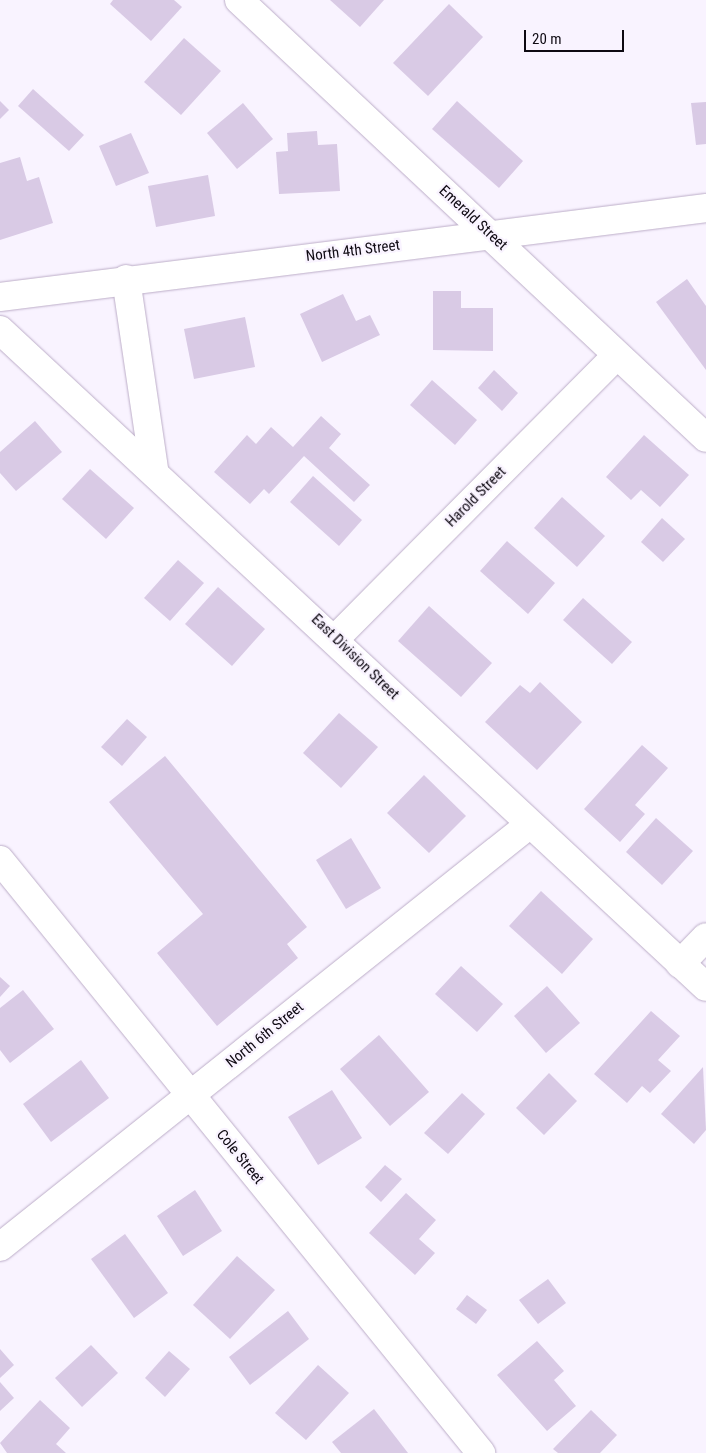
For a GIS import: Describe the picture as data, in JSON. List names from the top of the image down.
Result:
{
  "streets": {
    "street": [
      "Emerald Street",
      "North 4th Street",
      "Harold Street",
      "East Division Street",
      "North 6th Street",
      "Cole Street"
    ]
  },
  "crossings": [
    ["Emerald Street", "North 4th Street"],
    ["Emerald Street", "Harold Street"],
    ["Harold Street", "East Division Street"],
    ["East Division Street", "North 6th Street"],
    ["North 6th Street", "Cole Street"]
  ],
  "scale_bar": "20 m"
}
